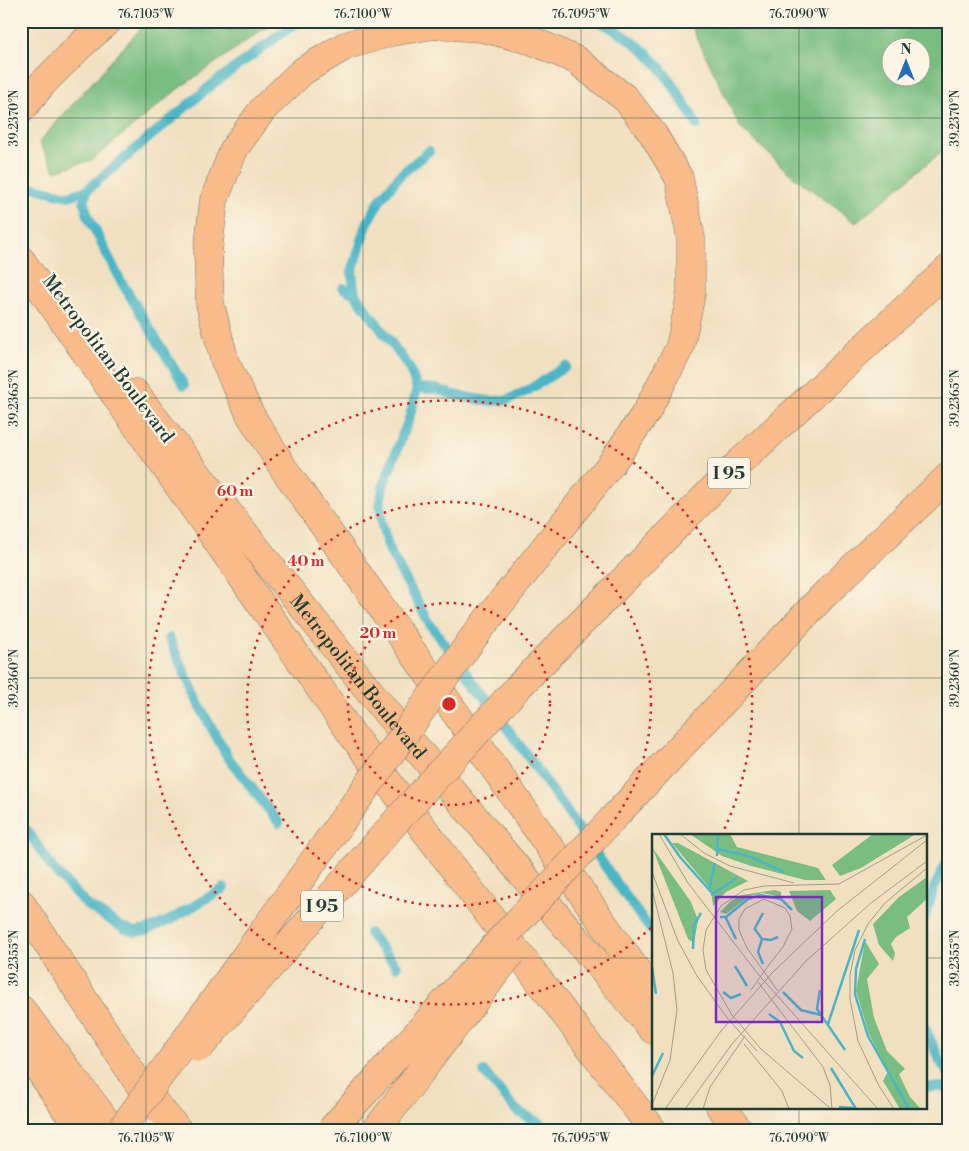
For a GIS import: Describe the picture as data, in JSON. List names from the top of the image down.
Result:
{
  "streets": {
    "highway": ["Metropolitan Boulevard", "I 95"]
  },
  "north": "top",
  "coordinates": [
    "76.7105°W",
    "76.7100°W",
    "76.7095°W",
    "76.7090°W",
    "39.2370°N",
    "39.2365°N",
    "39.2360°N",
    "39.2355°N"
  ],
  "rings": ["60 m", "40 m", "20 m"]
}
